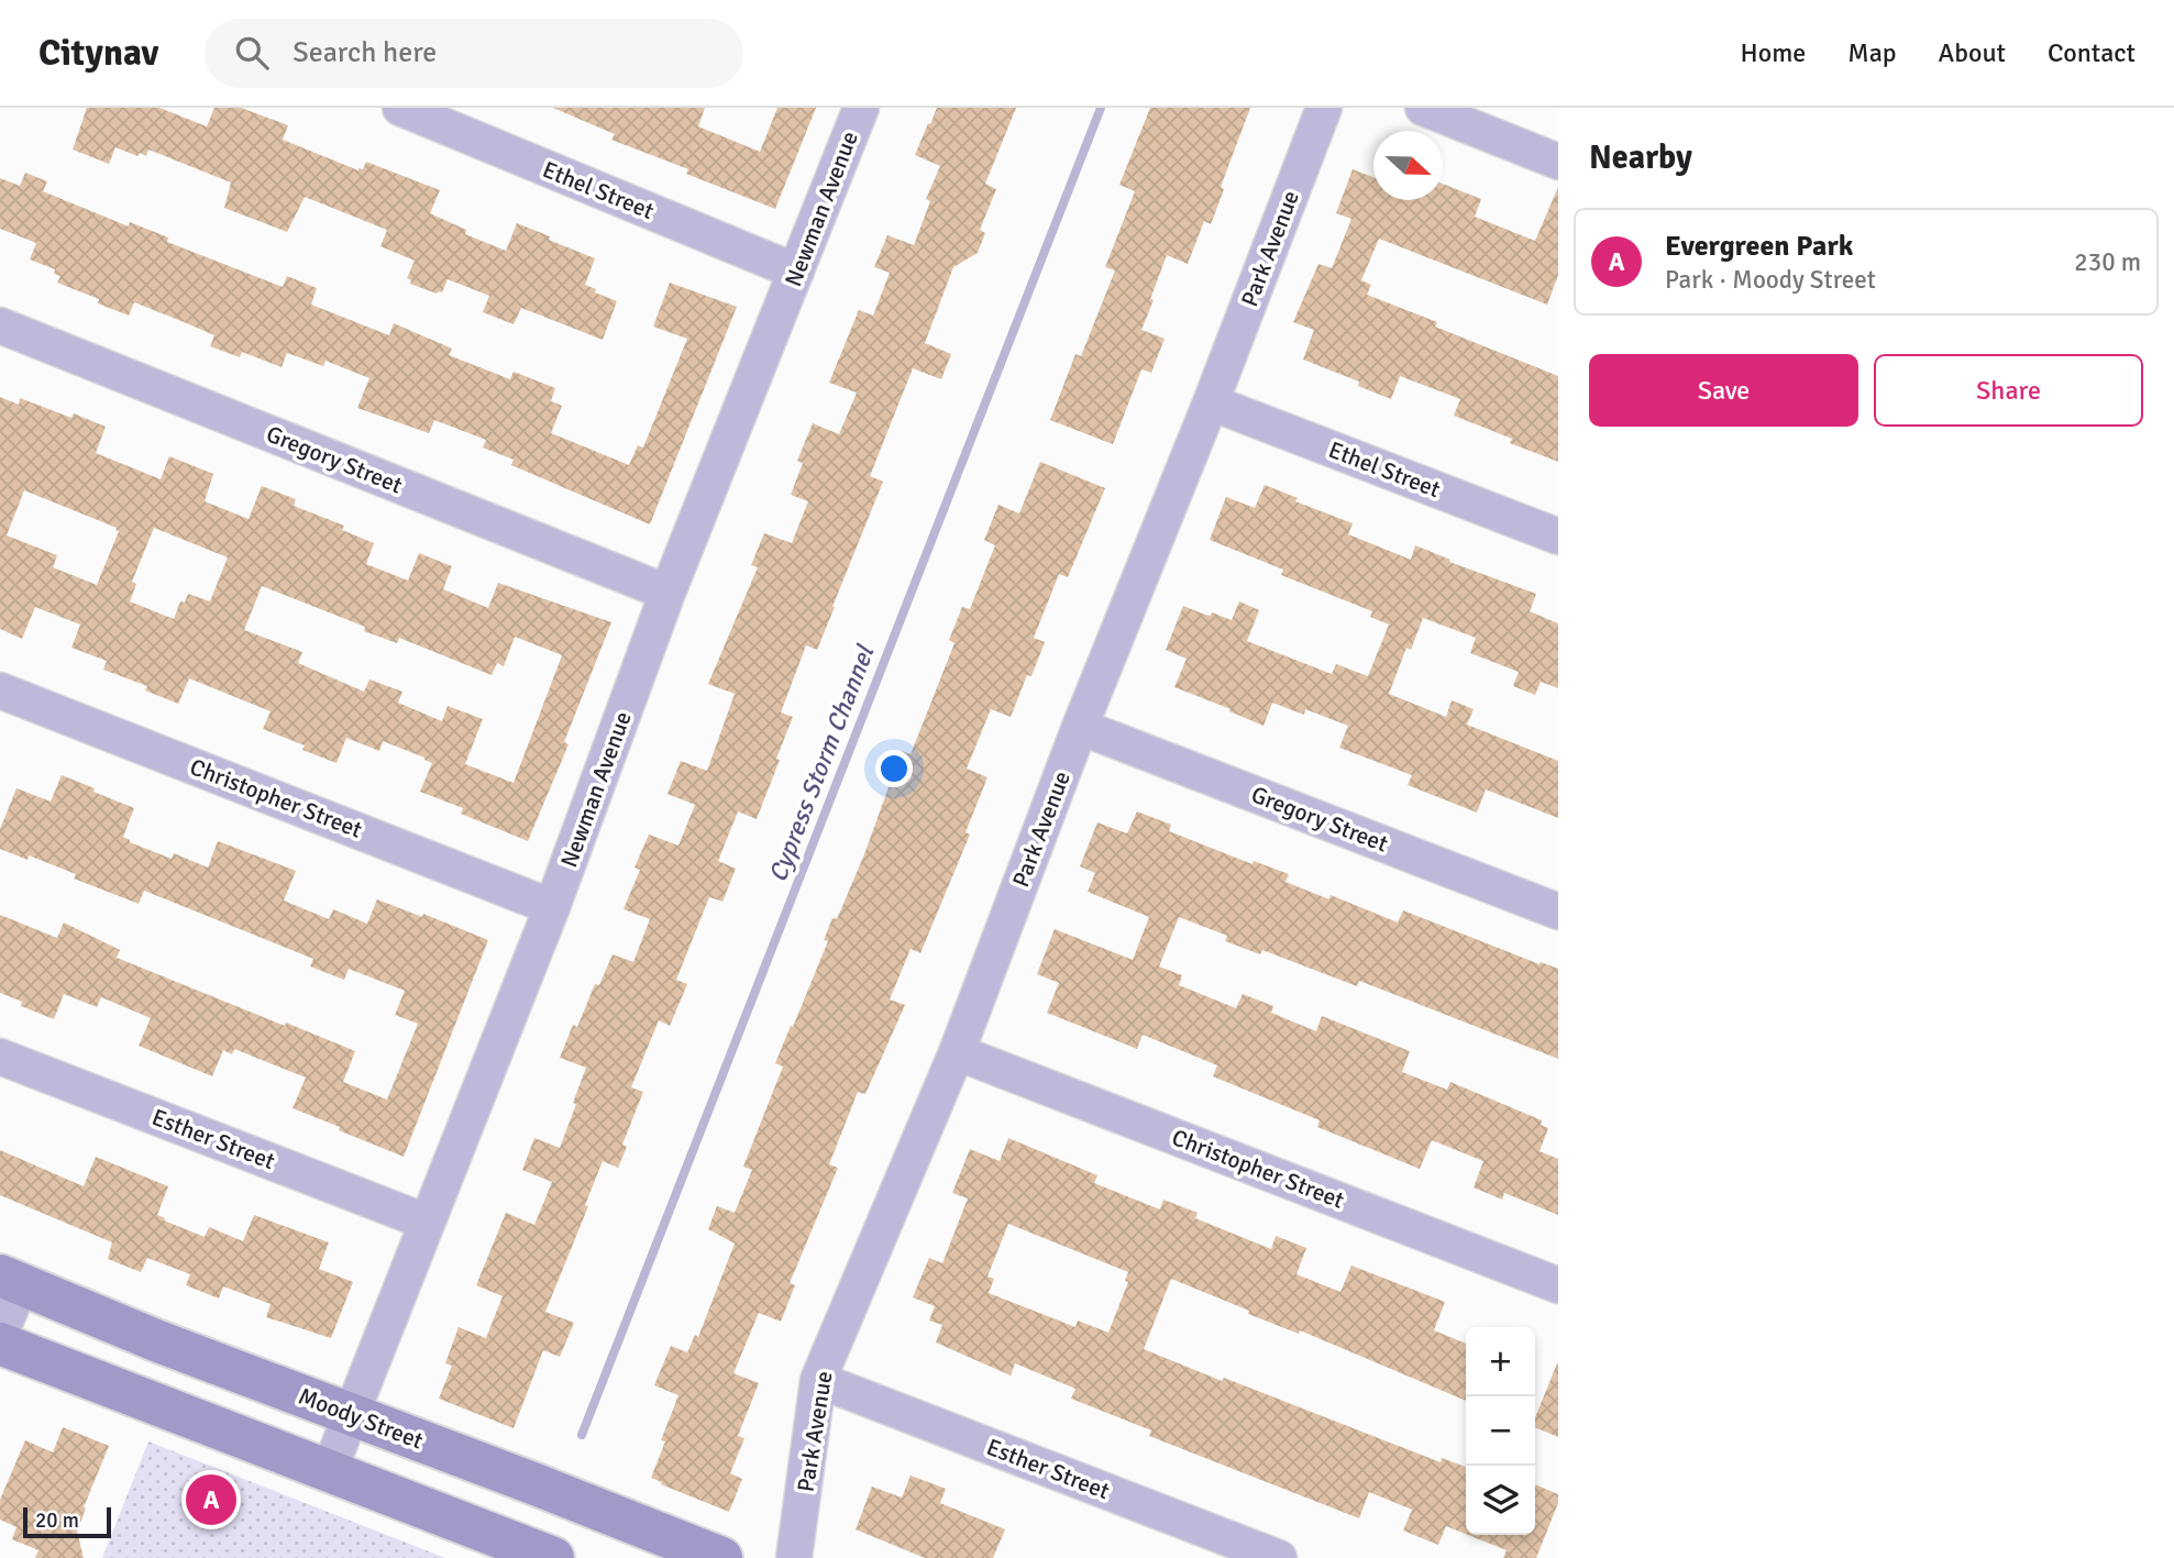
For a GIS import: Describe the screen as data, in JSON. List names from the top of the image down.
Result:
{
  "streets": {
    "main road": ["Moody Street"],
    "street": [
      "Ethel Street",
      "Newman Avenue",
      "Park Avenue",
      "Gregory Street",
      "Christopher Street",
      "Esther Street"
    ]
  },
  "crossings": [
    ["Ethel Street", "Newman Avenue"],
    ["Ethel Street", "Park Avenue"],
    ["Newman Avenue", "Gregory Street"],
    ["Newman Avenue", "Christopher Street"],
    ["Newman Avenue", "Esther Street"],
    ["Newman Avenue", "Moody Street"],
    ["Park Avenue", "Gregory Street"],
    ["Park Avenue", "Christopher Street"],
    ["Park Avenue", "Esther Street"]
  ],
  "water": ["Cypress Storm Channel"],
  "scale_bar": "20 m",
  "north": "right",
  "page": {
    "header": "Citynav",
    "search": "Search here",
    "nav": [
      "Home",
      "Map",
      "About",
      "Contact"
    ],
    "heading": "Nearby",
    "list": [
      {
        "mark": "A",
        "name": "Evergreen Park",
        "note": "Park · Moody Street",
        "value": "230 m"
      }
    ],
    "buttons": ["Save", "Share"],
    "map_buttons": ["+", "−"],
    "pins": "A",
    "scale": "20 m"
  }
}
